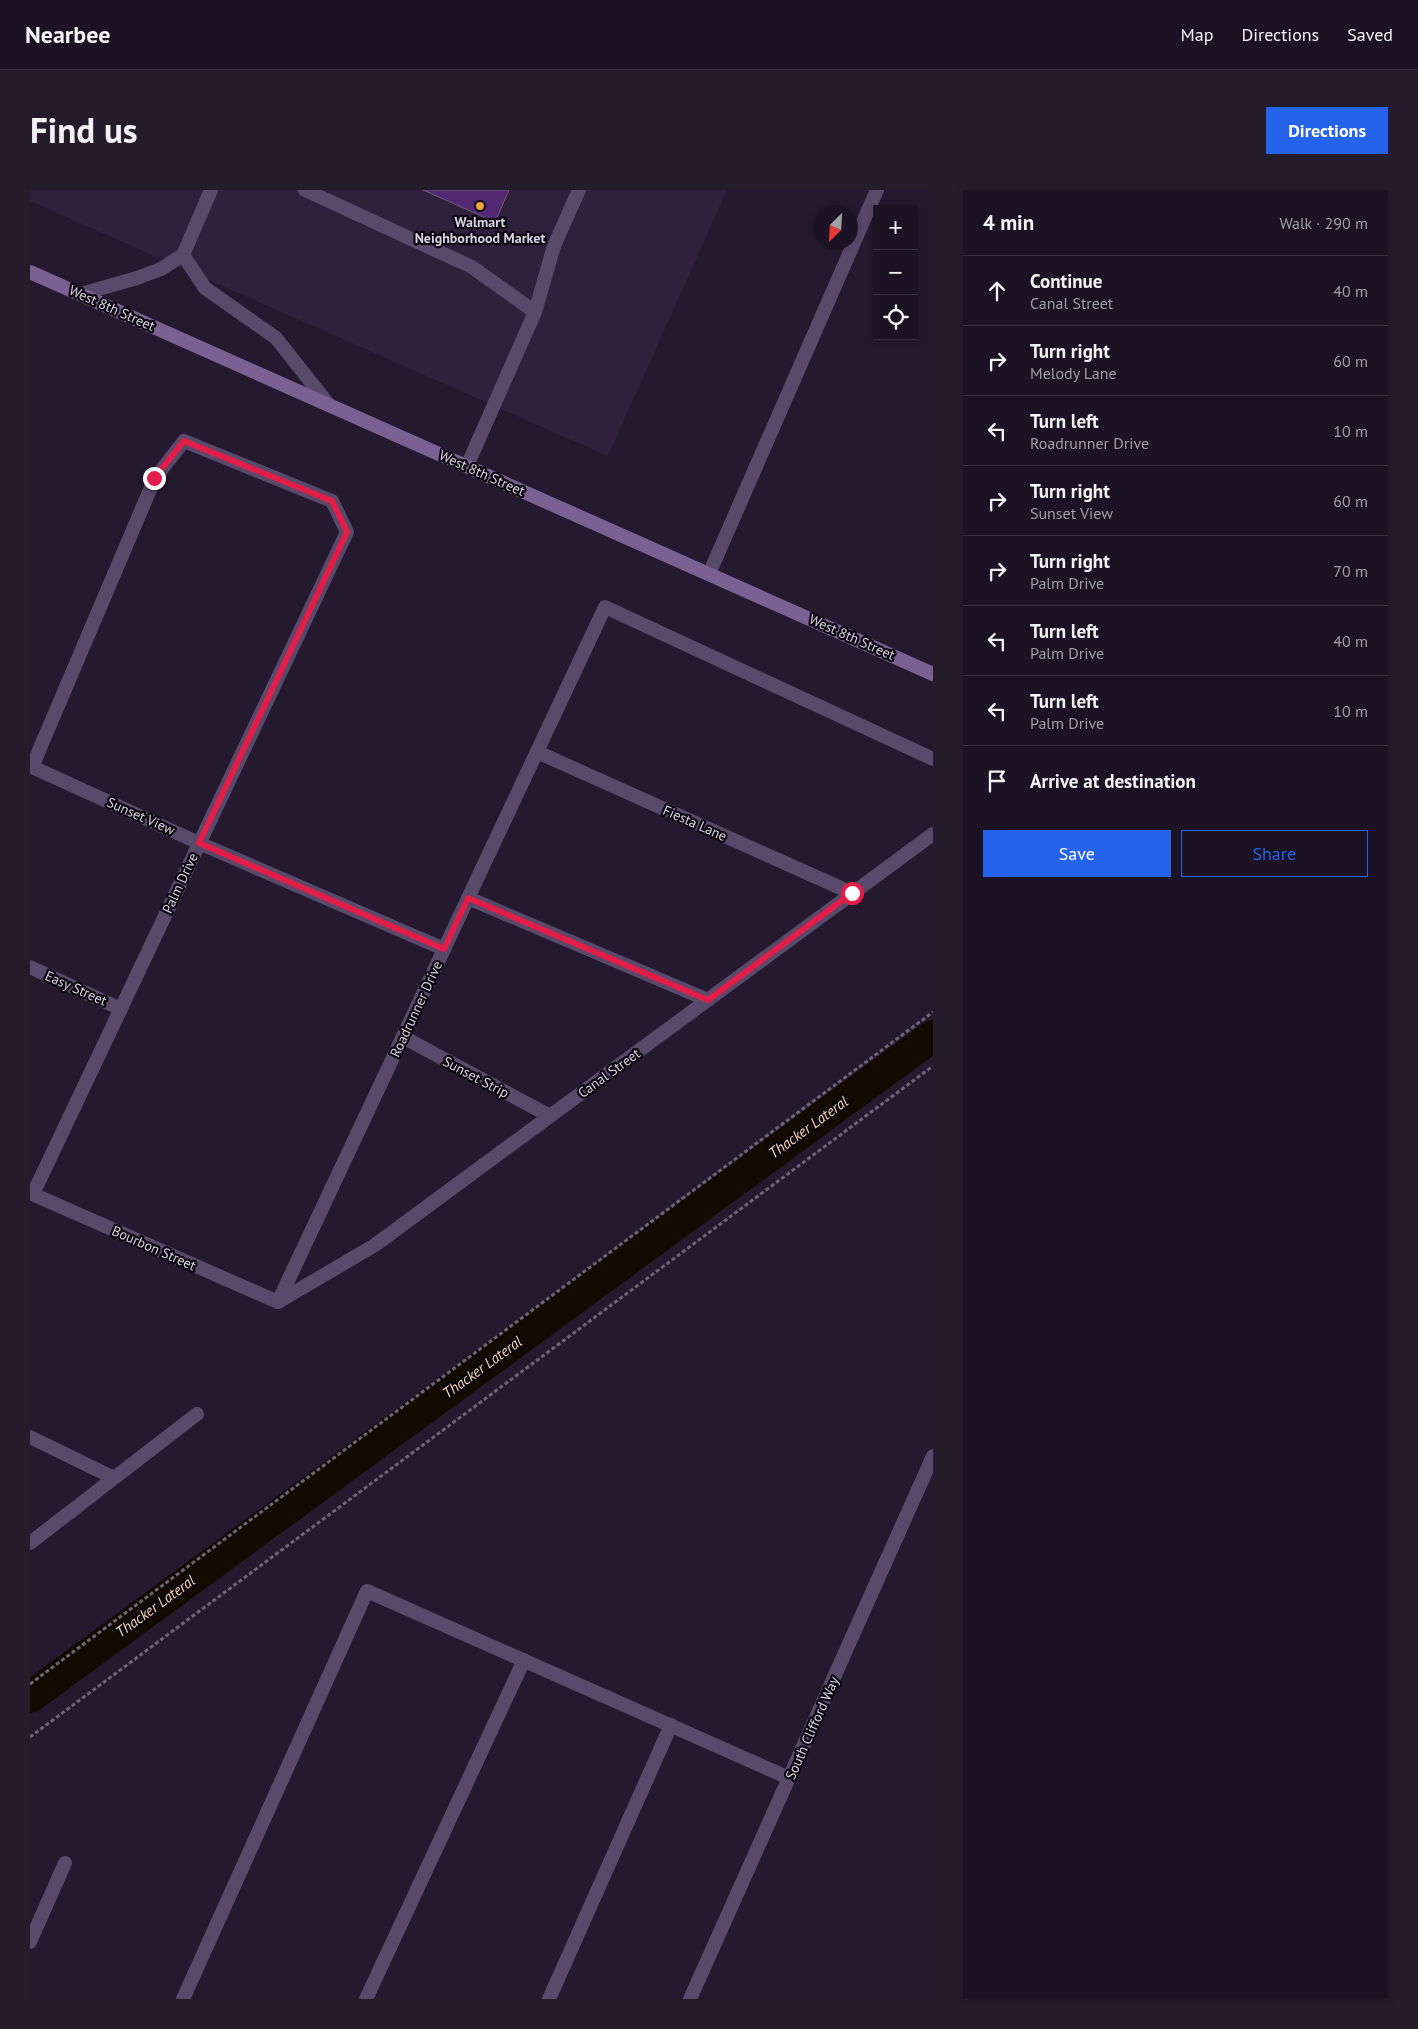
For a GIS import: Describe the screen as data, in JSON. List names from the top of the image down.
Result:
{
  "streets": {
    "main road": ["West 8th Street"],
    "street": [
      "Sunset View",
      "Fiesta Lane",
      "Palm Drive",
      "Easy Street",
      "Roadrunner Drive",
      "Canal Street",
      "Sunset Strip",
      "Bourbon Street",
      "South Clifford Way"
    ]
  },
  "crossings": [
    ["Sunset View", "Palm Drive"],
    ["Sunset View", "Roadrunner Drive"],
    ["Fiesta Lane", "Roadrunner Drive"],
    ["Fiesta Lane", "Canal Street"],
    ["Palm Drive", "Easy Street"],
    ["Palm Drive", "Bourbon Street"],
    ["Roadrunner Drive", "Canal Street"],
    ["Roadrunner Drive", "Sunset Strip"],
    ["Roadrunner Drive", "Bourbon Street"],
    ["Canal Street", "Sunset Strip"],
    ["Canal Street", "Bourbon Street"]
  ],
  "water": ["Thacker Lateral"],
  "places": ["Walmart Neighborhood Market"],
  "north": "bottom left",
  "page": {
    "header": "Nearbee",
    "nav": ["Map", "Directions", "Saved"],
    "title": "Find us",
    "buttons": [
      "Directions",
      ["Save", "Share"]
    ],
    "heading": ["4 min", "Walk · 290 m"],
    "map_buttons": ["+", "−"],
    "list": [
      ["Continue", "Canal Street", "40 m"],
      ["Turn right", "Melody Lane", "60 m"],
      ["Turn left", "Roadrunner Drive", "10 m"],
      ["Turn right", "Sunset View", "60 m"],
      ["Turn right", "Palm Drive", "70 m"],
      ["Turn left", "Palm Drive", "40 m"],
      ["Turn left", "Palm Drive", "10 m"],
      "Arrive at destination"
    ]
  }
}
